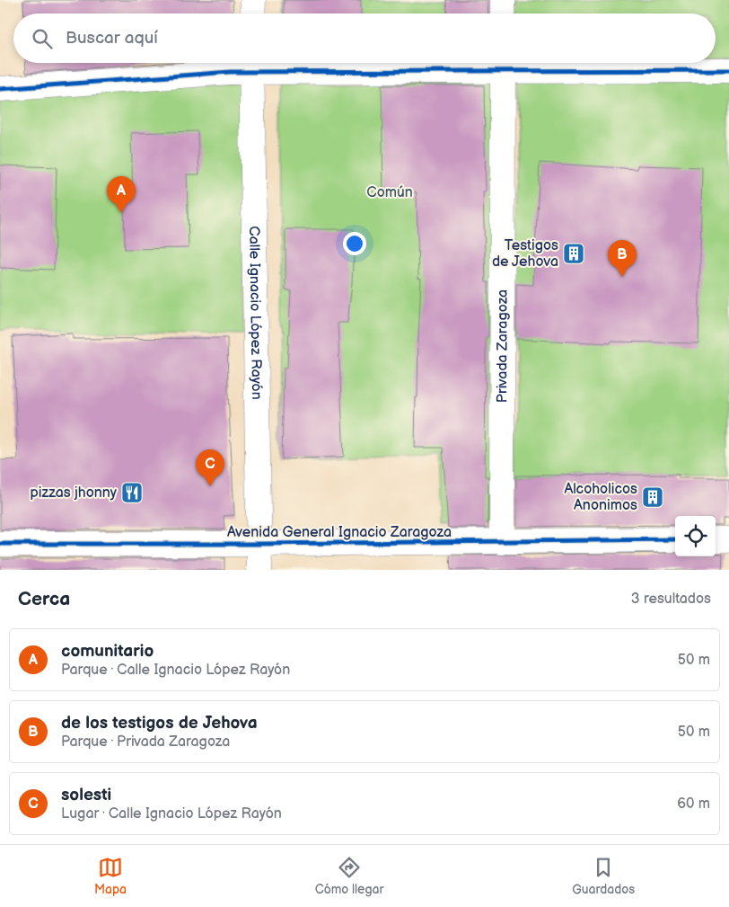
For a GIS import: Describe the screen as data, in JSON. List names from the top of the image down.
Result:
{
  "streets": {
    "street": ["Calle Ignacio López Rayón", "Privada Zaragoza", "Avenida General Ignacio Zaragoza"]
  },
  "crossings": [
    ["Calle Ignacio López Rayón", "Avenida General Ignacio Zaragoza"],
    ["Privada Zaragoza", "Avenida General Ignacio Zaragoza"]
  ],
  "parks": ["Común"],
  "places": {
    "building": ["Testigos de Jehova", "Alcoholicos Anonimos"],
    "restaurant": ["pizzas jhonny"]
  },
  "page": {
    "search": "Buscar aquí",
    "pins": ["A", "B", "C"],
    "heading": ["Cerca", "3 resultados"],
    "list": [
      {
        "mark": "A",
        "name": "comunitario",
        "note": "Parque · Calle Ignacio López Rayón",
        "value": "50 m"
      },
      {
        "mark": "B",
        "name": "de los testigos de Jehova",
        "note": "Parque · Privada Zaragoza",
        "value": "50 m"
      },
      {
        "mark": "C",
        "name": "solesti",
        "note": "Lugar · Calle Ignacio López Rayón",
        "value": "60 m"
      }
    ],
    "nav": ["Mapa", "Cómo llegar", "Guardados"]
  }
}
